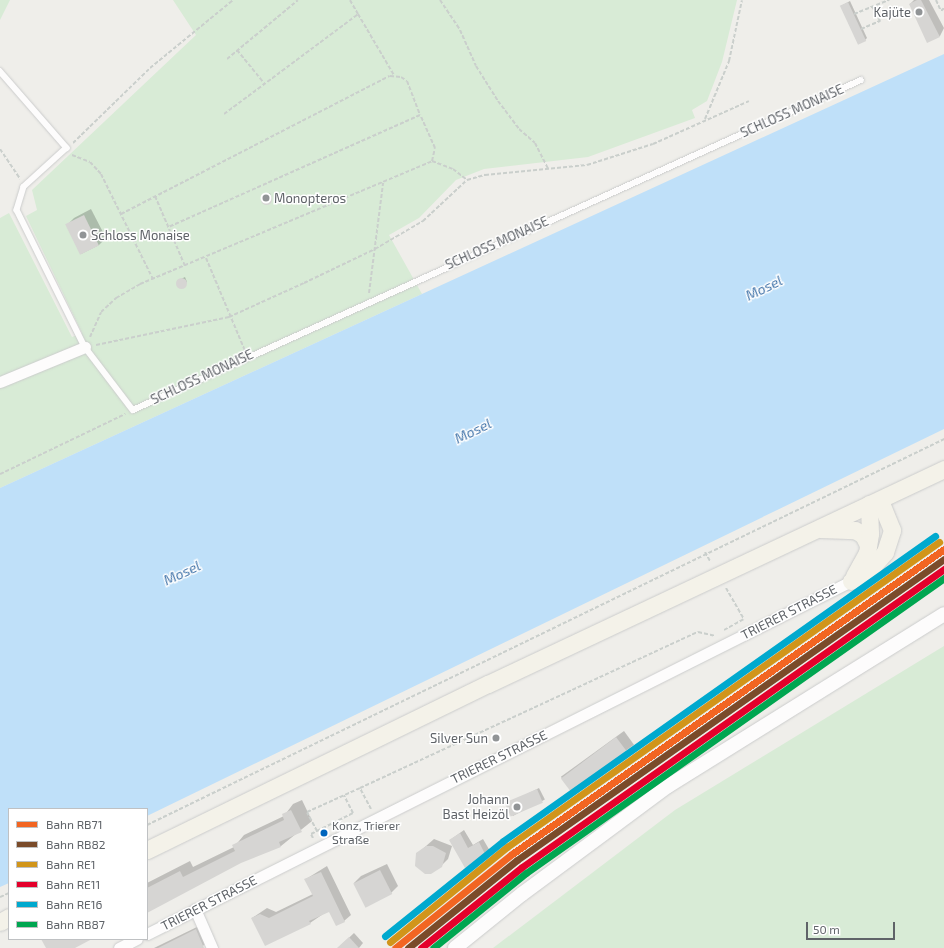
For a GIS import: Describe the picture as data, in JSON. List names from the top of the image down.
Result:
{
  "streets": {
    "street": ["TRIERER STRASSE"],
    "lane": ["SCHLOSS MONAISE"]
  },
  "water": ["Mosel"],
  "places": [
    "Kajüte",
    "Monopteros",
    "Schloss Monaise",
    "Silver Sun",
    "Johann Bast Heizöl",
    "Konz, Trierer Straße"
  ],
  "lines": [
    "rail line RE16",
    "rail line RE1",
    "rail line RB71",
    "rail line RB82",
    "rail line RE11",
    "rail line RB87"
  ],
  "legend": [
    "Bahn RB71",
    "Bahn RB82",
    "Bahn RE1",
    "Bahn RE11",
    "Bahn RE16",
    "Bahn RB87"
  ],
  "scale_bar": "50 m"
}
